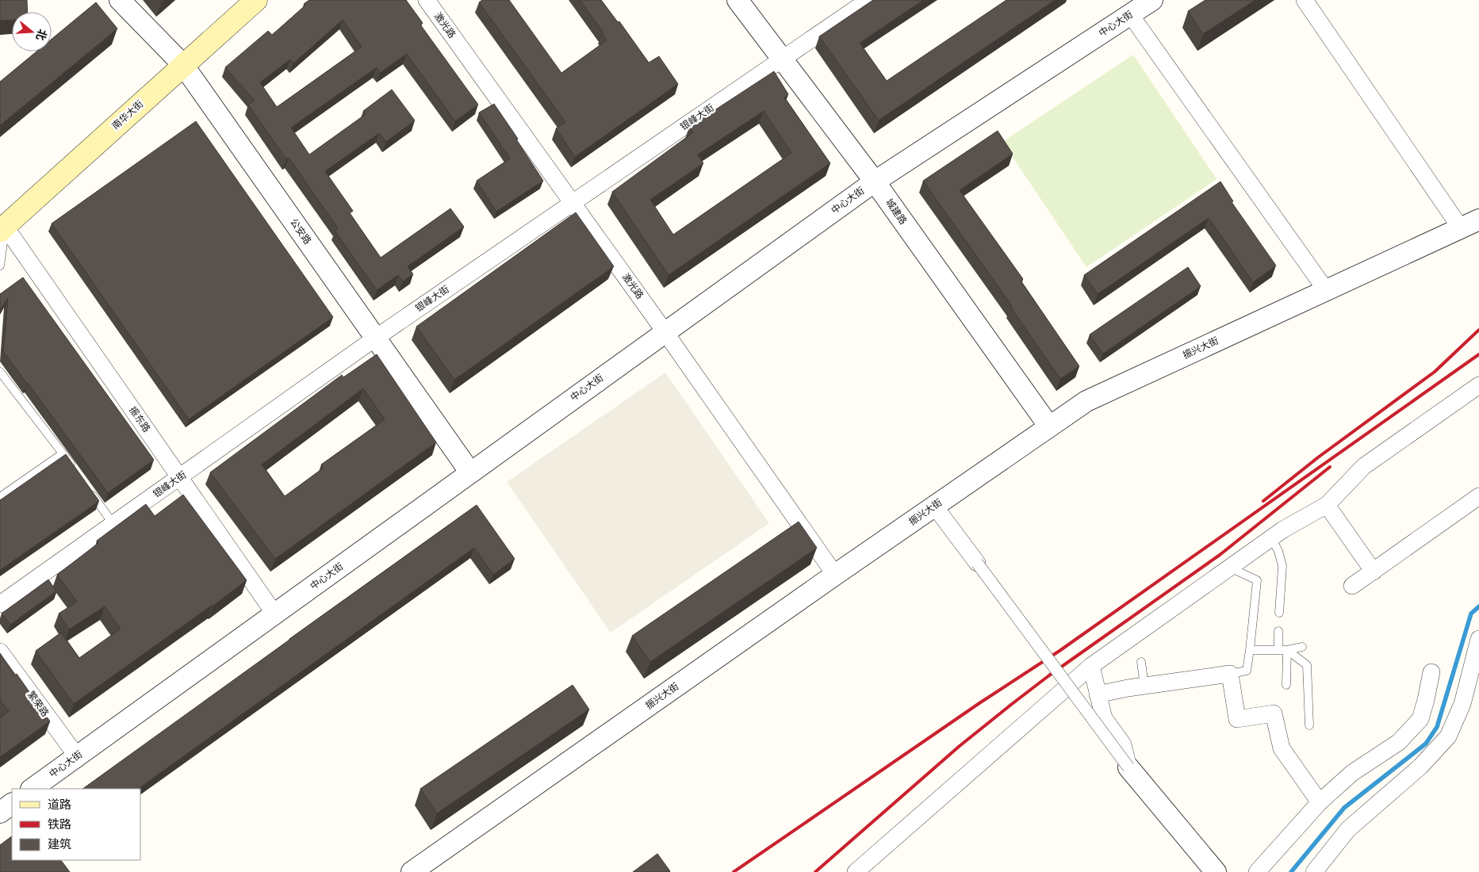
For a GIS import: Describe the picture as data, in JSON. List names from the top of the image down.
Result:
{
  "streets": {
    "main road": ["南华大街"],
    "street": [
      "中心大街",
      "激光路",
      "银峰大街",
      "城建路",
      "公安路",
      "振兴大街",
      "振东路",
      "繁荣路"
    ]
  },
  "crossings": [
    ["中心大街", "激光路"],
    ["中心大街", "城建路"],
    ["中心大街", "公安路"],
    ["中心大街", "振东路"],
    ["中心大街", "繁荣路"],
    ["激光路", "银峰大街"],
    ["激光路", "振兴大街"],
    ["南华大街", "公安路"],
    ["南华大街", "振东路"],
    ["银峰大街", "城建路"],
    ["银峰大街", "公安路"],
    ["银峰大街", "振东路"],
    ["城建路", "振兴大街"]
  ],
  "legend": ["道路", "铁路", "建筑"],
  "north": "right"
}
